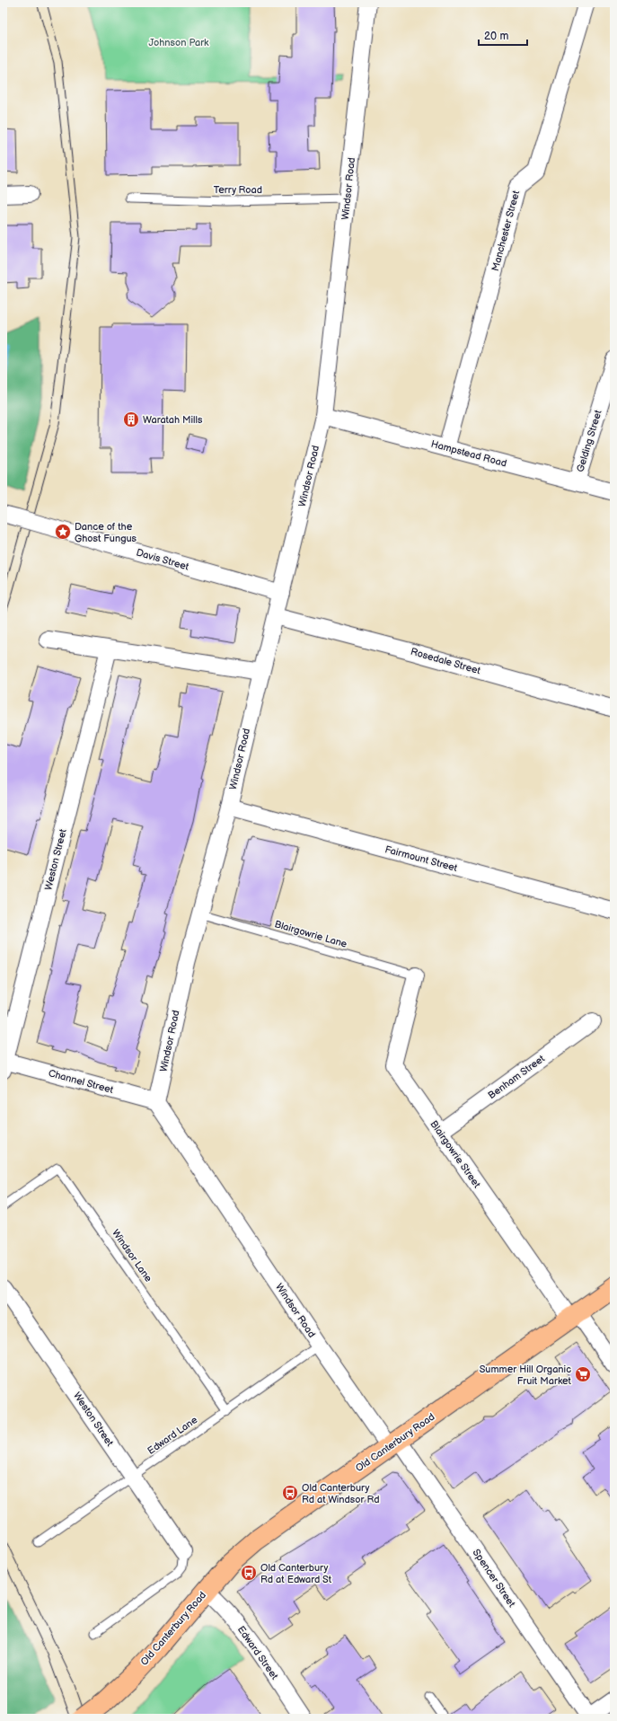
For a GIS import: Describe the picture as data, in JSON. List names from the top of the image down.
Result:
{
  "streets": {
    "main road": ["Old Canterbury Road"],
    "street": [
      "Windsor Road",
      "Manchester Street",
      "Gelding Street",
      "Hampstead Road",
      "Davis Street",
      "Rosedale Street",
      "Fairmount Street",
      "Weston Street",
      "Benham Street",
      "Channel Street",
      "Blairgowrie Street",
      "Spencer Street",
      "Edward Street"
    ],
    "lane": [
      "Terry Road",
      "Blairgowrie Lane",
      "Windsor Lane",
      "Edward Lane"
    ]
  },
  "crossings": [
    ["Windsor Road", "Terry Road"],
    ["Windsor Road", "Hampstead Road"],
    ["Windsor Road", "Davis Street"],
    ["Windsor Road", "Rosedale Street"],
    ["Windsor Road", "Fairmount Street"],
    ["Windsor Road", "Blairgowrie Lane"],
    ["Windsor Road", "Channel Street"],
    ["Windsor Road", "Edward Lane"],
    ["Windsor Road", "Old Canterbury Road"],
    ["Windsor Road", "Spencer Street"],
    ["Manchester Street", "Hampstead Road"],
    ["Gelding Street", "Hampstead Road"],
    ["Weston Street", "Channel Street"],
    ["Weston Street", "Edward Lane"],
    ["Blairgowrie Lane", "Blairgowrie Street"],
    ["Benham Street", "Blairgowrie Street"],
    ["Blairgowrie Street", "Old Canterbury Road"],
    ["Windsor Lane", "Edward Lane"],
    ["Old Canterbury Road", "Spencer Street"],
    ["Old Canterbury Road", "Edward Street"]
  ],
  "parks": ["Johnson Park"],
  "places": {
    "building": ["Waratah Mills"],
    "place": ["Dance of the Ghost Fungus"],
    "supermarket": ["Summer Hill Organic Fruit Market"],
    "bus stop": ["Old Canterbury Rd at Windsor Rd", "Old Canterbury Rd at Edward St"]
  },
  "scale_bar": "20 m"
}
